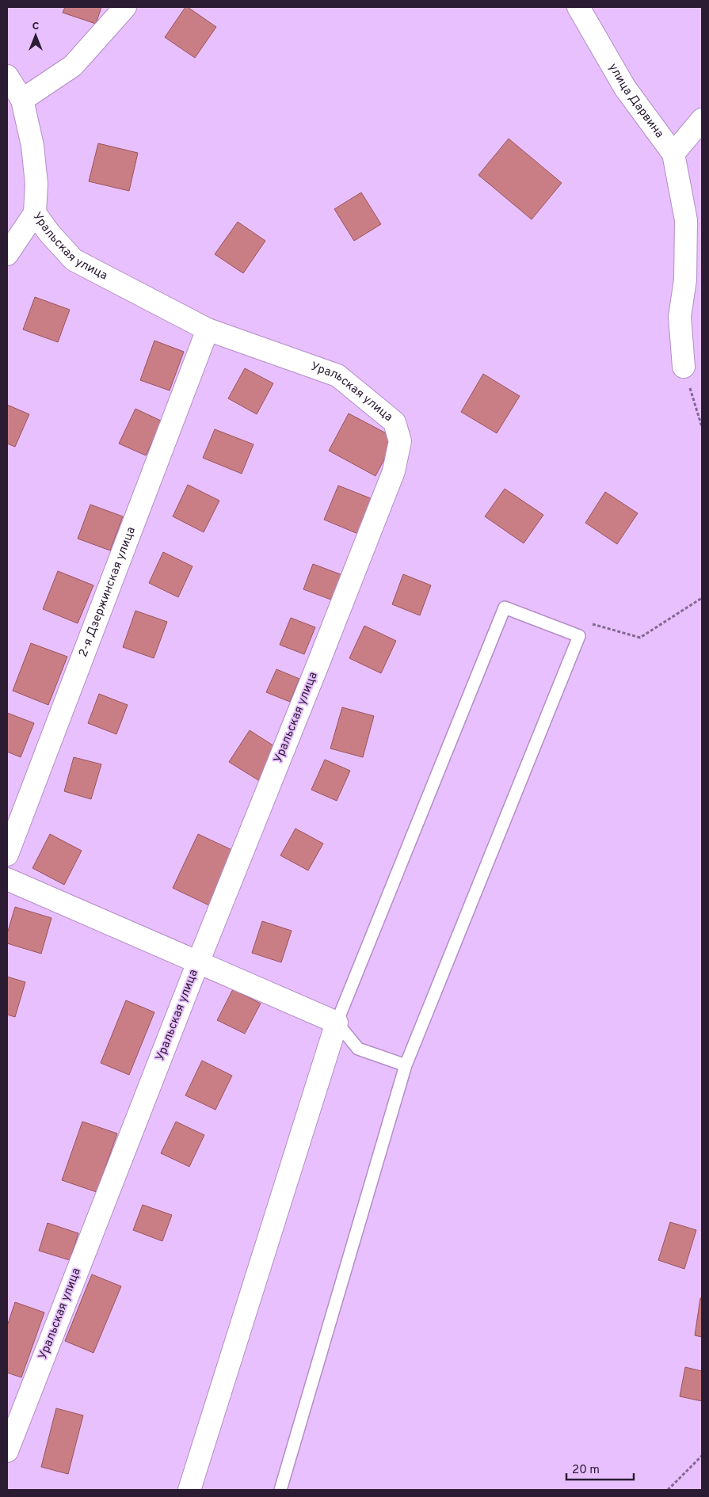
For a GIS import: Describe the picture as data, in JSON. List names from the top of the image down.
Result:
{
  "streets": {
    "street": ["улица Дарвина", "Уральская улица", "2-я Дзержинская улица"]
  },
  "crossings": [
    ["Уральская улица", "2-я Дзержинская улица"]
  ],
  "scale_bar": "20 m",
  "north": "top"
}
